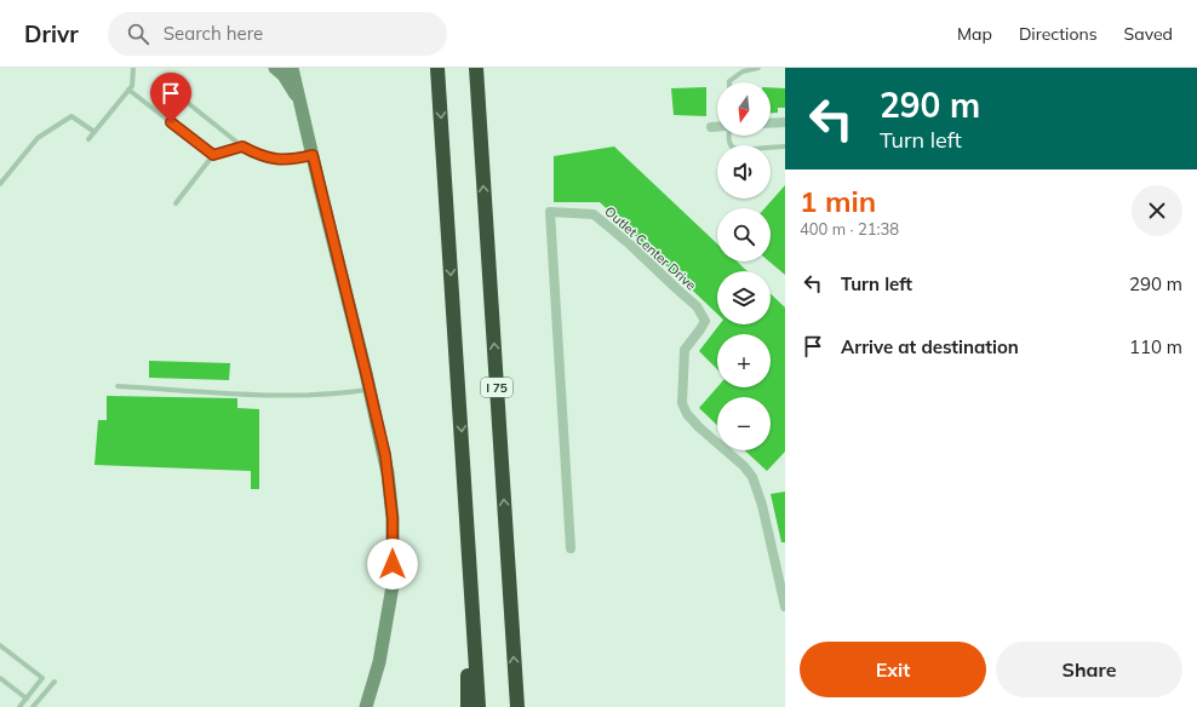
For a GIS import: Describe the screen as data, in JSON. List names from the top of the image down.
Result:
{
  "streets": {
    "highway": ["I 75"],
    "street": ["Outlet Center Drive"]
  },
  "north": "bottom",
  "page": {
    "header": "Drivr",
    "search": "Search here",
    "nav": ["Map", "Directions", "Saved"],
    "turn": ["290 m", "Turn left"],
    "map_buttons": ["+", "−"],
    "heading": ["1 min", "400 m · 21:38"],
    "list": [
      {
        "name": "Turn left",
        "value": "290 m"
      },
      {
        "name": "Arrive at destination",
        "value": "110 m"
      }
    ],
    "buttons": ["Exit", "Share"]
  }
}
